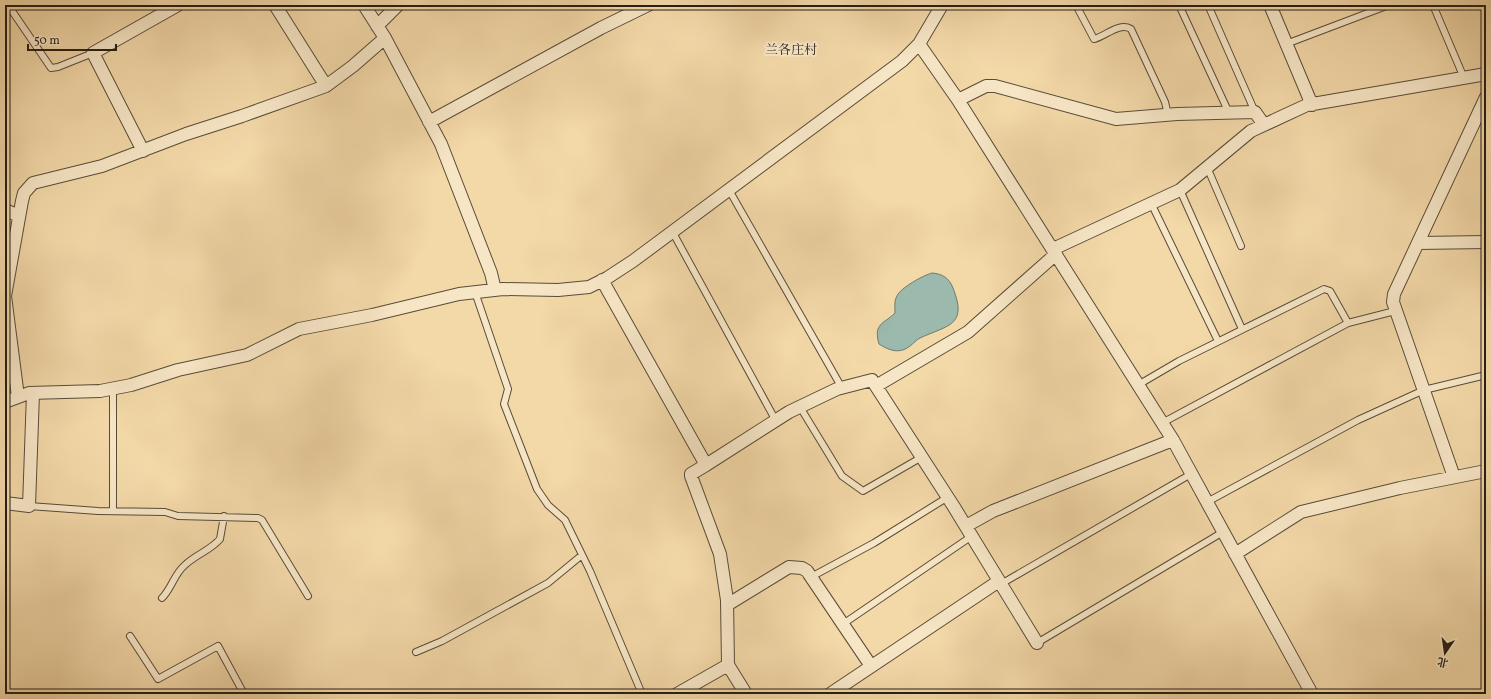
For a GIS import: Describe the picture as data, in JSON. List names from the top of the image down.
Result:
{
  "districts": ["兰各庄村"],
  "scale_bar": "50 m",
  "north": "bottom"
}
